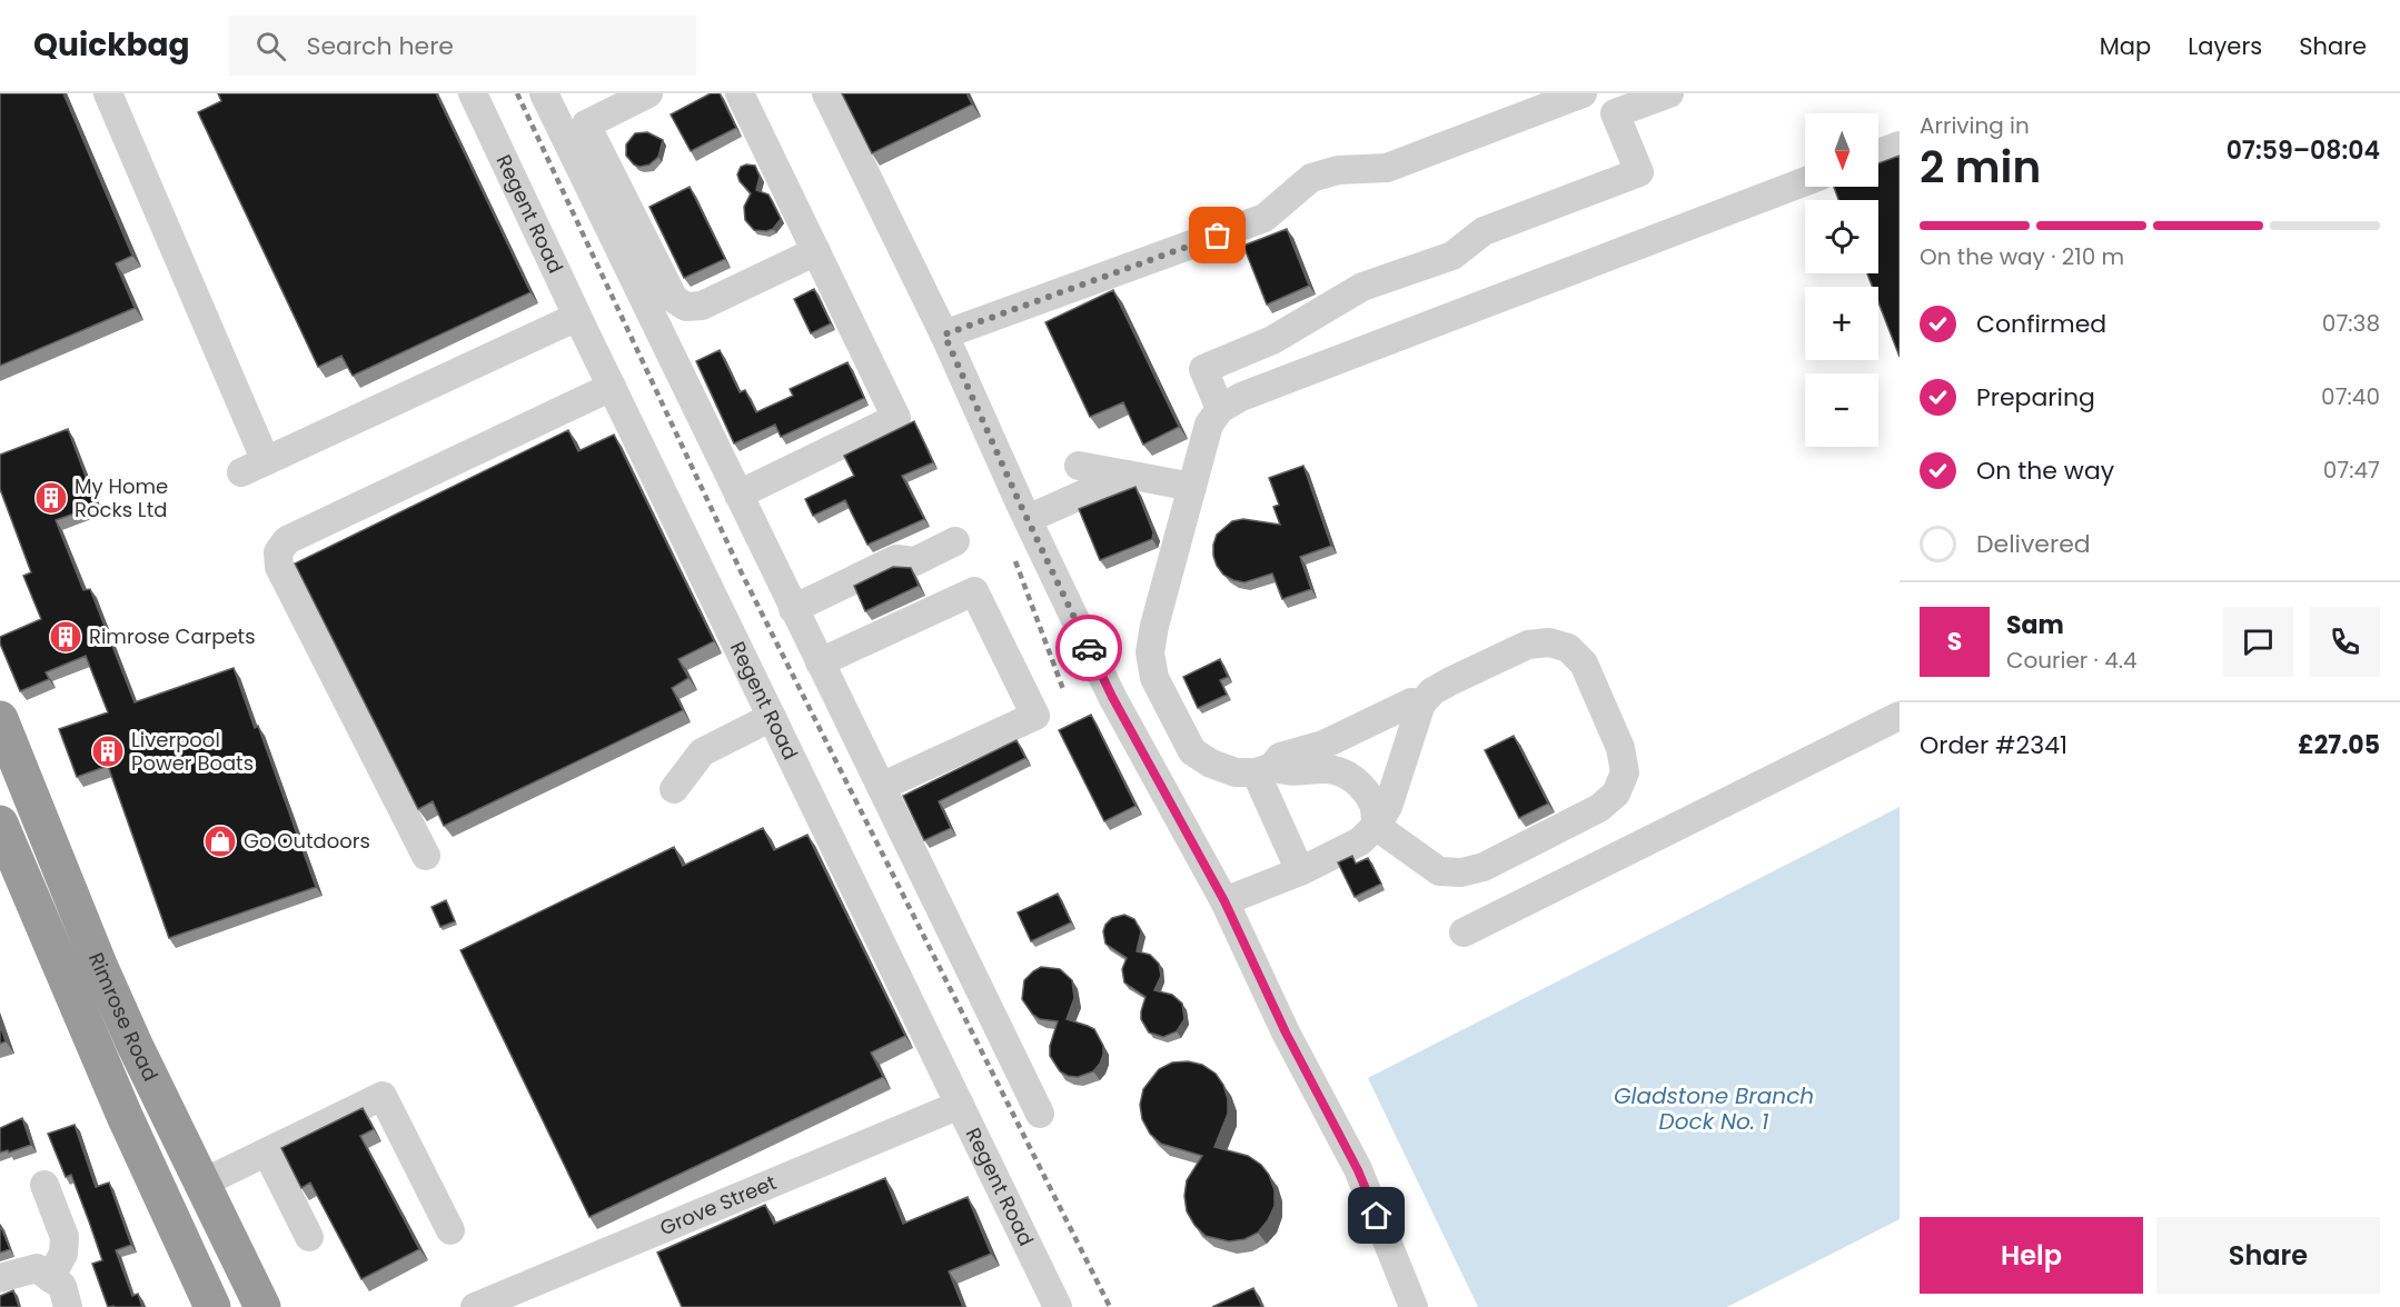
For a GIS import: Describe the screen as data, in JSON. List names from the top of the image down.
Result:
{
  "streets": {
    "highway": ["Rimrose Road"],
    "street": ["Regent Road", "Grove Street"]
  },
  "crossings": [
    ["Regent Road", "Grove Street"]
  ],
  "water": ["Gladstone Branch Dock No. 1"],
  "places": {
    "building": ["My Home Rocks Ltd", "Rimrose Carpets", "Liverpool Power Boats"],
    "shop": ["Go Outdoors"]
  },
  "north": "bottom",
  "page": {
    "header": "Quickbag",
    "search": "Search here",
    "nav": ["Map", "Layers", "Share"],
    "heading": ["2 min", "Arriving in", "07:59–08:04"],
    "panel": [
      "Sam",
      "Courier · 4.4",
      "Order #2341",
      "£27.05"
    ],
    "map_buttons": ["+", "−"],
    "bar": "On the way · 210 m",
    "list": [
      ["Confirmed", "07:38"],
      ["Preparing", "07:40"],
      ["On the way", "07:47"],
      "Delivered"
    ],
    "round": "S",
    "buttons": ["Help", "Share"]
  }
}
